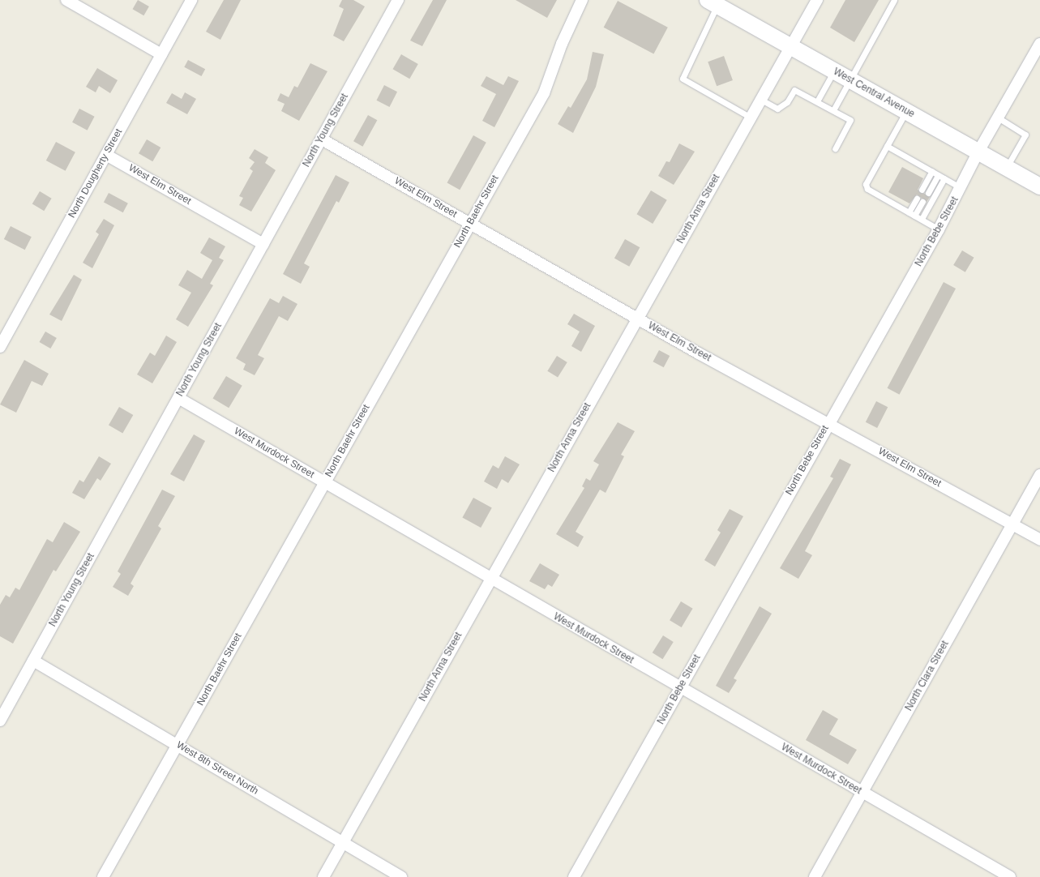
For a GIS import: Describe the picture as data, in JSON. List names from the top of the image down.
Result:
{
  "streets": {
    "main road": ["West Central Avenue"],
    "street": [
      "North Young Street",
      "North Dougherty Street",
      "West Elm Street",
      "North Anna Street",
      "North Baehr Street",
      "North Bebe Street",
      "West Murdock Street",
      "North Clara Street",
      "West 8th Street North"
    ]
  },
  "crossings": [
    ["West Central Avenue", "North Anna Street"],
    ["West Central Avenue", "North Bebe Street"],
    ["North Young Street", "West Elm Street"],
    ["North Young Street", "West Murdock Street"],
    ["North Young Street", "West 8th Street North"],
    ["North Dougherty Street", "West Elm Street"],
    ["West Elm Street", "North Anna Street"],
    ["West Elm Street", "North Baehr Street"],
    ["West Elm Street", "North Bebe Street"],
    ["West Elm Street", "North Clara Street"],
    ["North Anna Street", "West Murdock Street"],
    ["North Anna Street", "West 8th Street North"],
    ["North Baehr Street", "West Murdock Street"],
    ["North Baehr Street", "West 8th Street North"],
    ["North Bebe Street", "West Murdock Street"],
    ["West Murdock Street", "North Clara Street"]
  ]
}
